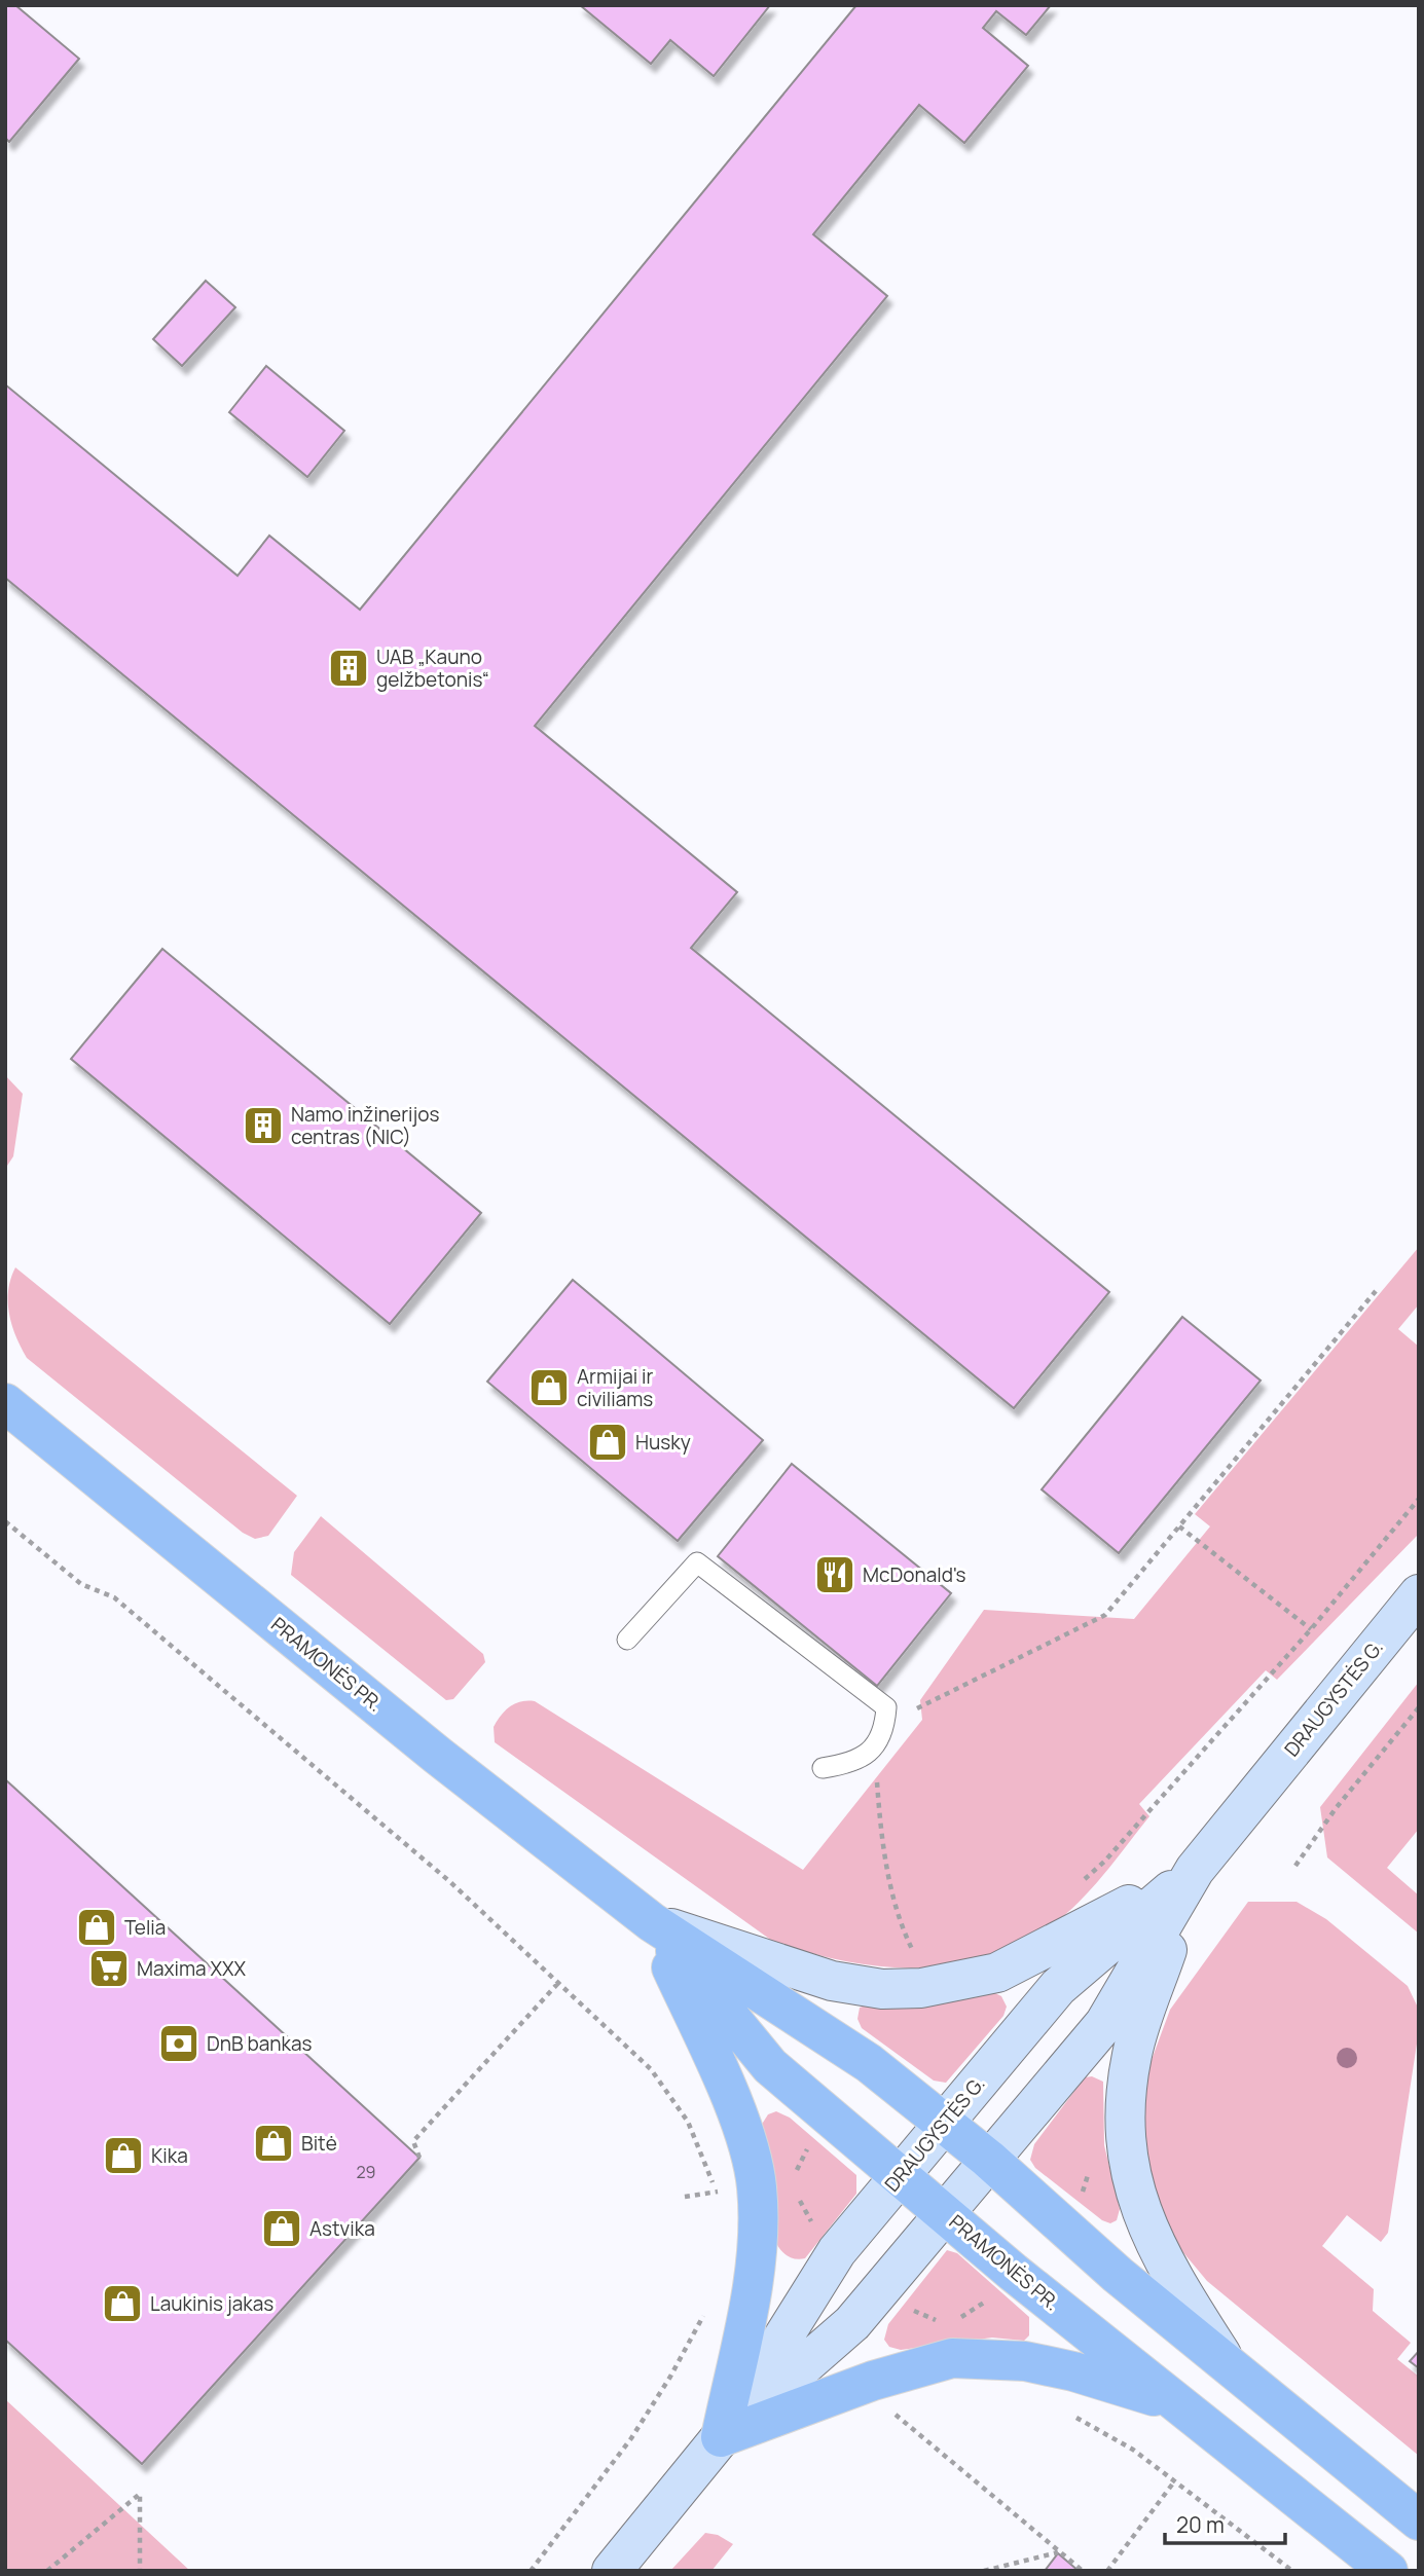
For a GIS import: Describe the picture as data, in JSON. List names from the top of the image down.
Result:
{
  "streets": {
    "main road": ["PRAMONĖS PR.", "DRAUGYSTĖS G."]
  },
  "crossings": [
    ["PRAMONĖS PR.", "DRAUGYSTĖS G."]
  ],
  "places": {
    "building": ["UAB „Kauno gelžbetonis“", "Namo inžinerijos centras (NIC)"],
    "shop": [
      "Armijai ir civiliams",
      "Husky",
      "Telia",
      "Bitė",
      "Kika",
      "Astvika",
      "Laukinis jakas"
    ],
    "restaurant": ["McDonald's"],
    "supermarket": ["Maxima XXX"],
    "bank": ["DnB bankas"]
  },
  "house_numbers": ["29"],
  "scale_bar": "20 m"
}
